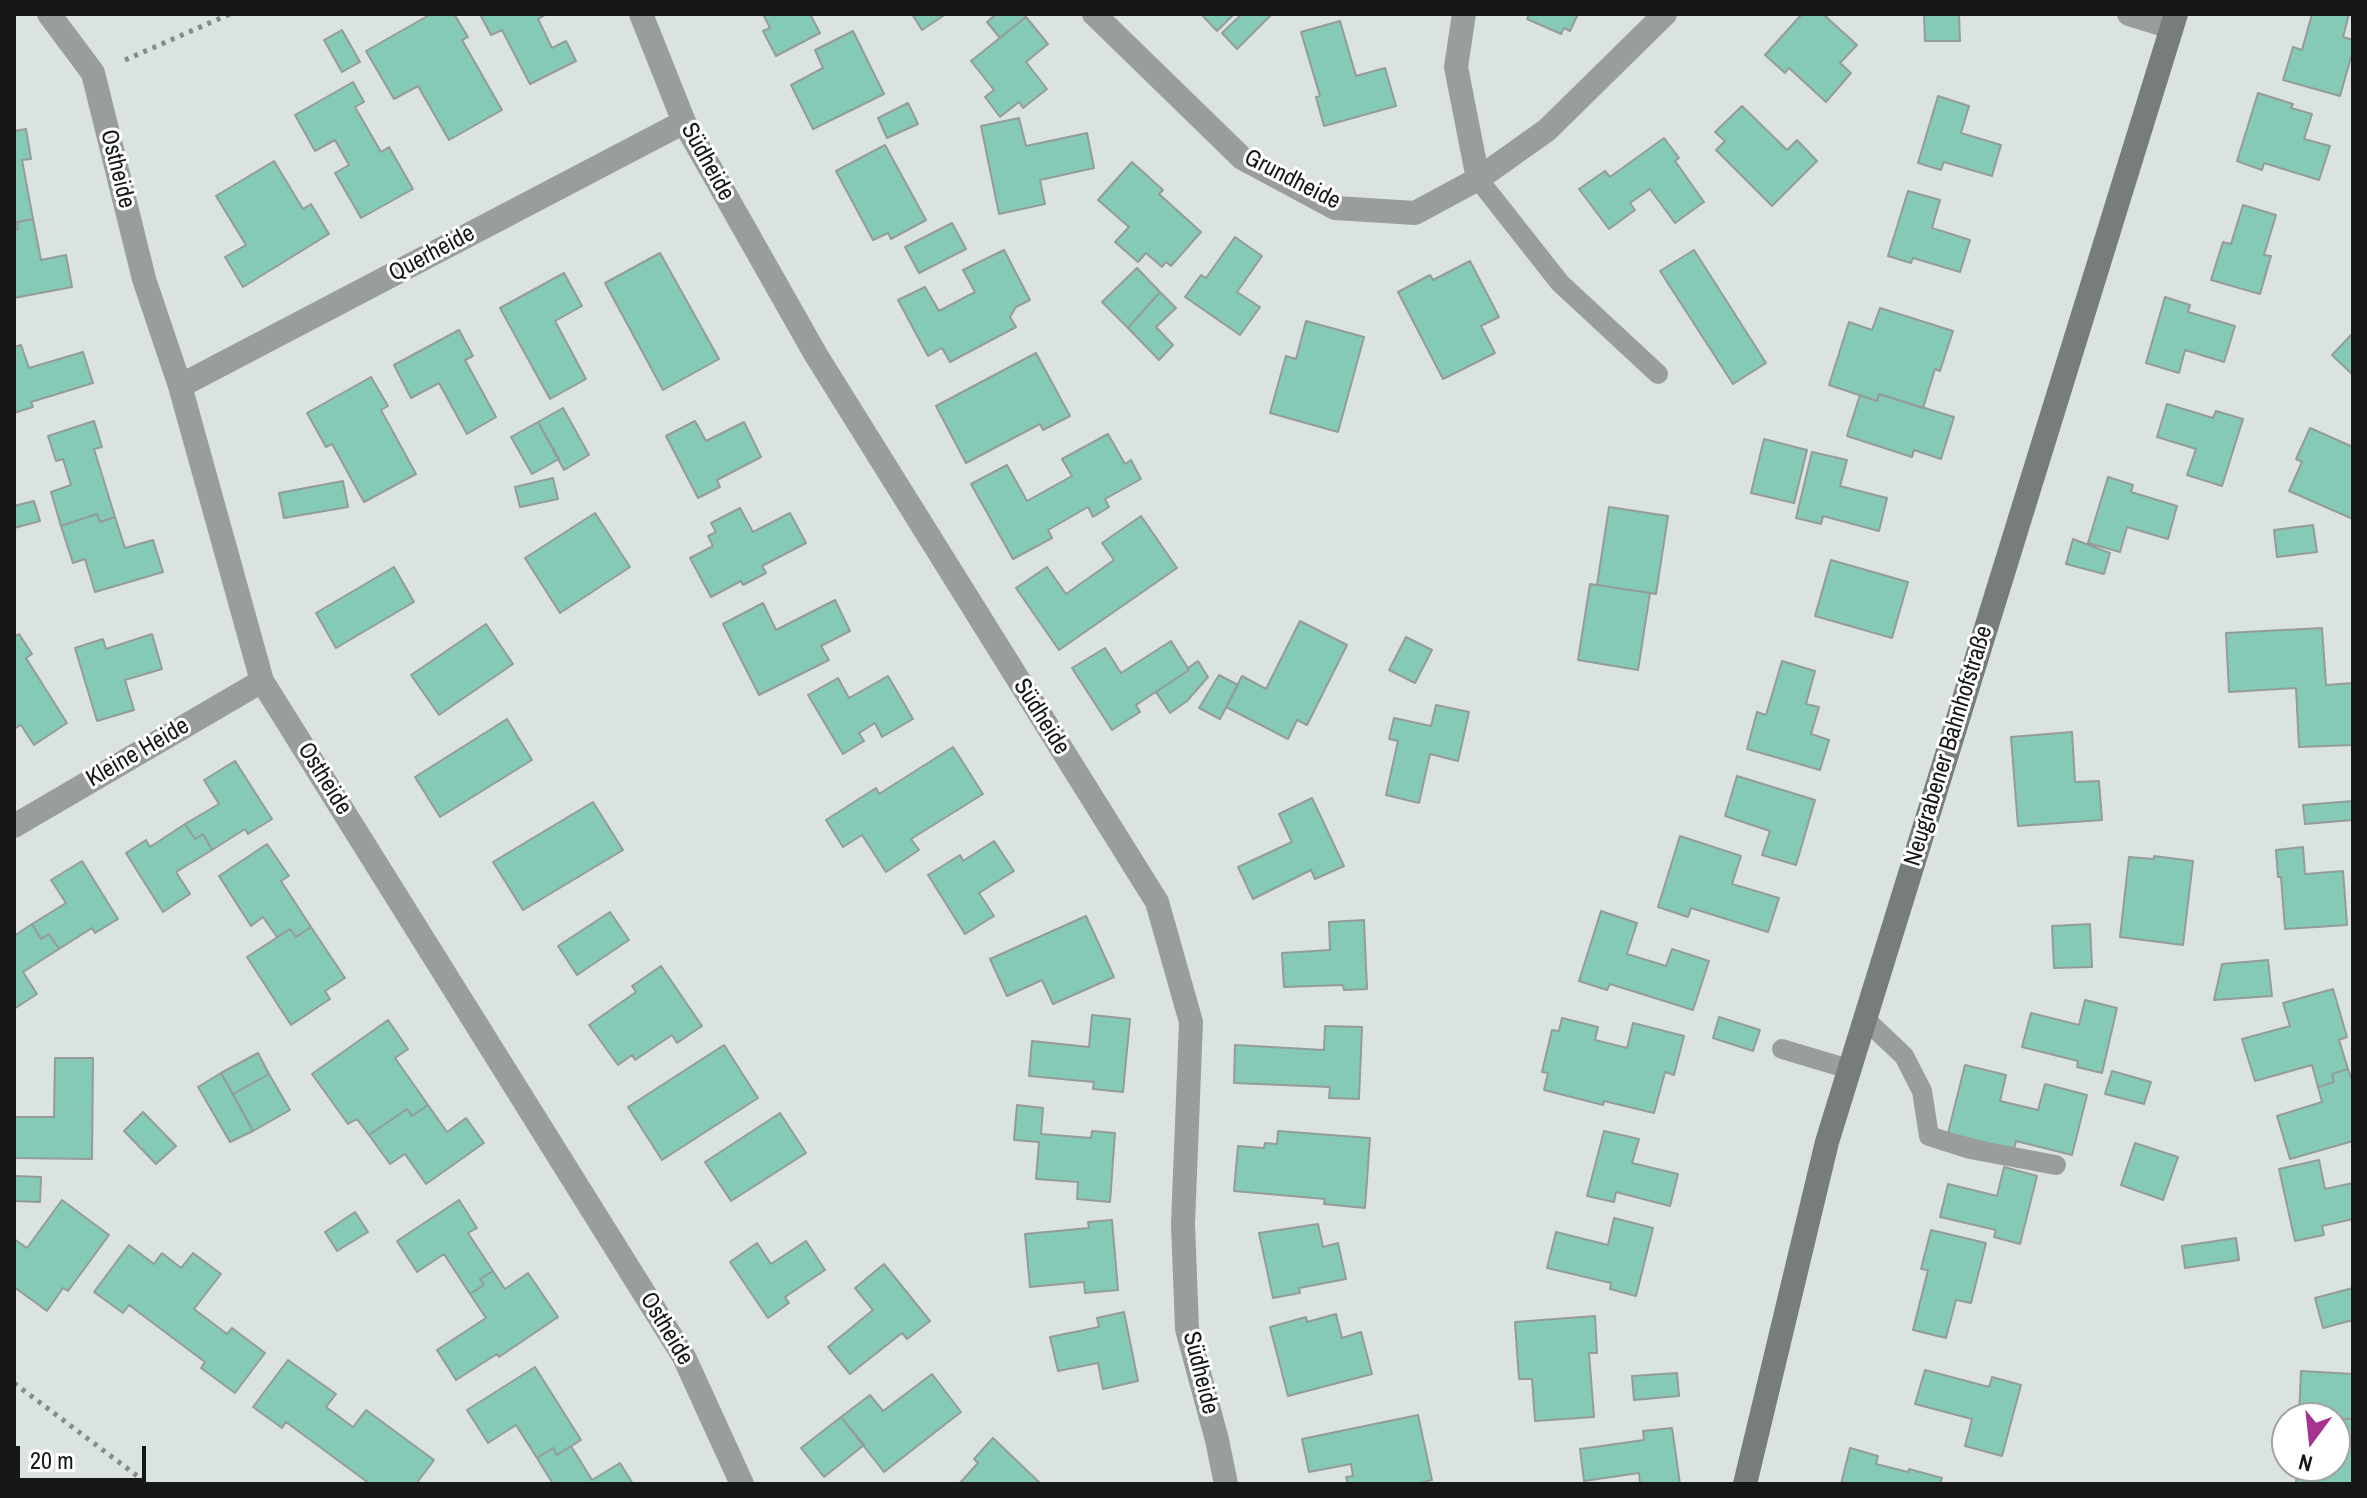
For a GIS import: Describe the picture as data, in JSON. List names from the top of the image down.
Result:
{
  "streets": {
    "street": [
      "Südheide",
      "Ostheide",
      "Grundheide",
      "Querheide",
      "Neugrabener Bahnhofstraße",
      "Kleine Heide"
    ]
  },
  "crossings": [
    ["Südheide", "Querheide"],
    ["Ostheide", "Querheide"],
    ["Ostheide", "Kleine Heide"]
  ],
  "scale_bar": "20 m",
  "north": "bottom"
}
